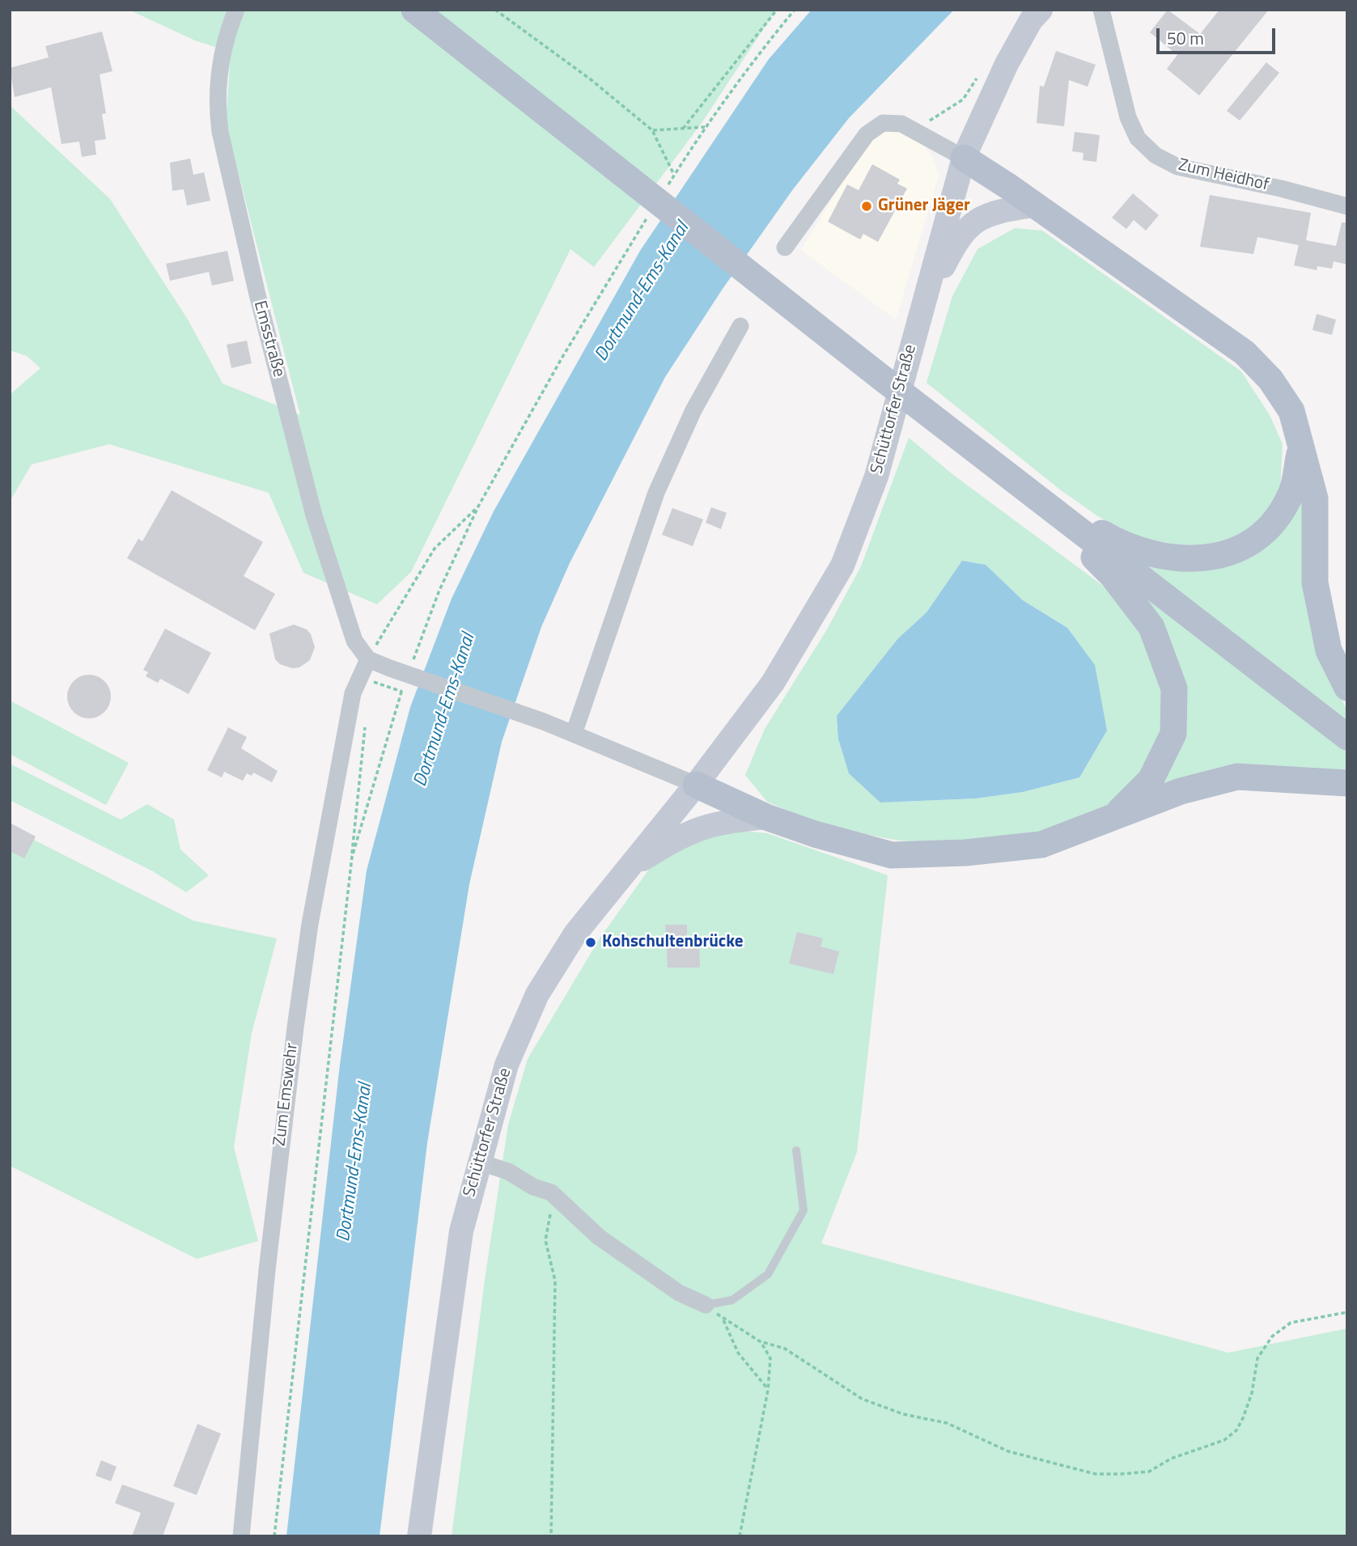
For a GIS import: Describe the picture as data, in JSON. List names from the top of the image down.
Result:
{
  "streets": {
    "main road": ["Schüttorfer Straße"],
    "street": ["Zum Heidhof", "Emsstraße", "Zum Emswehr"]
  },
  "crossings": [
    ["Emsstraße", "Zum Emswehr"]
  ],
  "water": ["Dortmund-Ems-Kanal"],
  "places": ["Grüner Jäger", "Kohschultenbrücke"],
  "scale_bar": "50 m"
}
